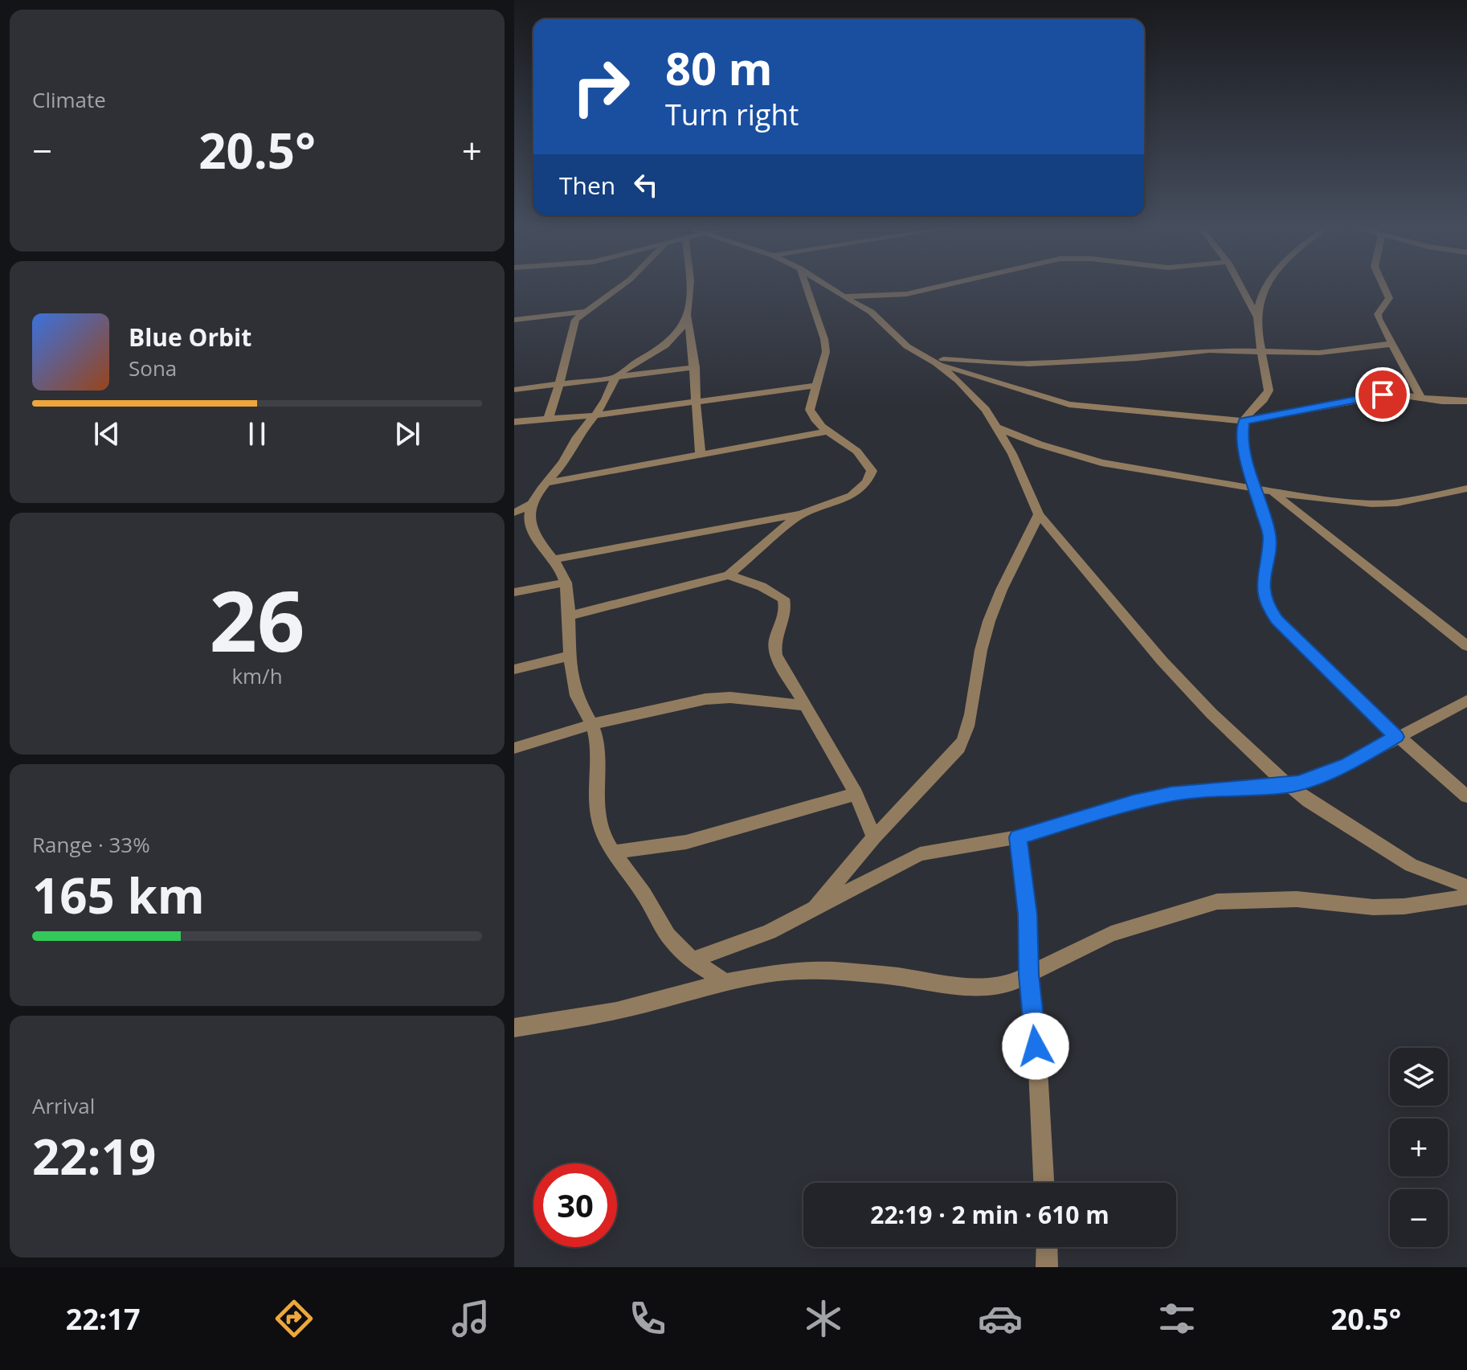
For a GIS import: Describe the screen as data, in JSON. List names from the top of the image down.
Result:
{
  "page": {
    "tile": [
      "Climate",
      ["26", "km/h"],
      ["Range · 33%", "165 km"],
      ["Arrival", "22:19"]
    ],
    "turn": ["80 m", "Turn right"],
    "heat": ["−", "20.5°", "+"],
    "then": "Then",
    "song": ["Blue Orbit", "Sona"],
    "map_buttons": ["+", "−"],
    "limit": "30",
    "trip": "22:19 · 2 min · 610 m",
    "tabs": ["22:17", "20.5°"]
  }
}
